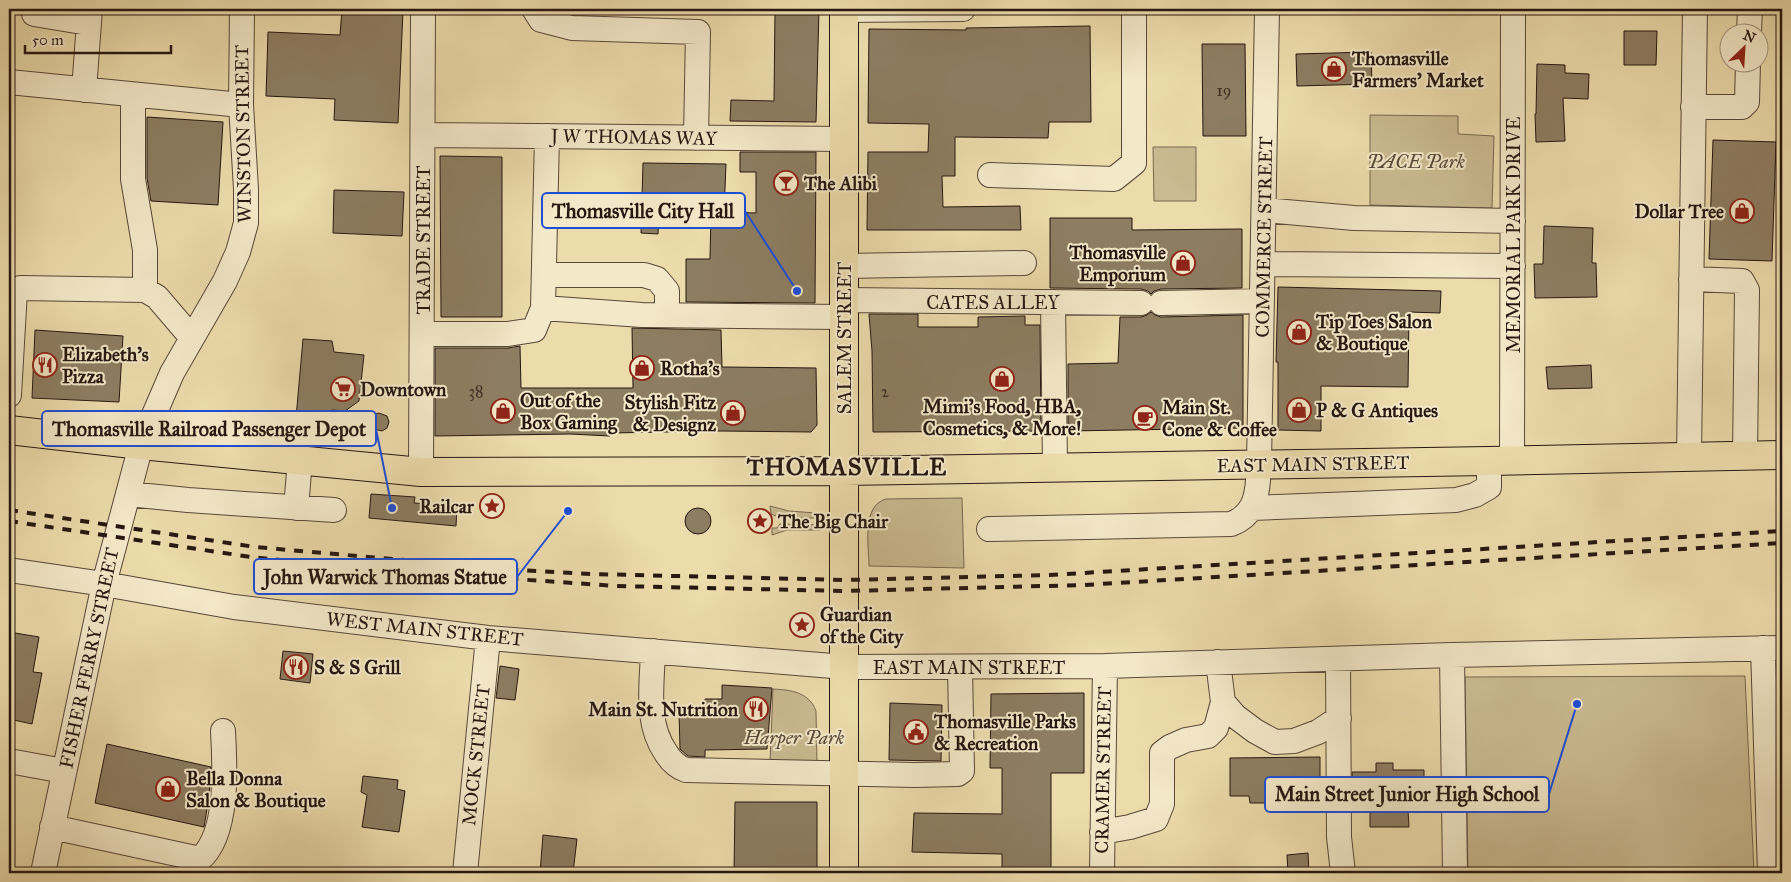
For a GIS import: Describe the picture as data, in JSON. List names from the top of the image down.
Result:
{
  "streets": {
    "main road": ["SALEM STREET", "EAST MAIN STREET"],
    "street": [
      "WINSTON STREET",
      "J W THOMAS WAY",
      "MEMORIAL PARK DRIVE",
      "COMMERCE STREET",
      "TRADE STREET",
      "CATES ALLEY",
      "WEST MAIN STREET",
      "FISHER FERRY STREET",
      "MOCK STREET",
      "CRAMER STREET"
    ]
  },
  "crossings": [
    ["WINSTON STREET", "FISHER FERRY STREET"],
    ["J W THOMAS WAY", "TRADE STREET"],
    ["J W THOMAS WAY", "SALEM STREET"],
    ["MEMORIAL PARK DRIVE", "COMMERCE STREET"],
    ["MEMORIAL PARK DRIVE", "EAST MAIN STREET"],
    ["COMMERCE STREET", "CATES ALLEY"],
    ["COMMERCE STREET", "EAST MAIN STREET"],
    ["CATES ALLEY", "SALEM STREET"],
    ["SALEM STREET", "EAST MAIN STREET"],
    ["SALEM STREET", "WEST MAIN STREET"],
    ["EAST MAIN STREET", "WEST MAIN STREET"],
    ["EAST MAIN STREET", "CRAMER STREET"],
    ["WEST MAIN STREET", "FISHER FERRY STREET"],
    ["WEST MAIN STREET", "MOCK STREET"]
  ],
  "districts": ["THOMASVILLE"],
  "parks": ["PACE Park", "Harper Park"],
  "places": {
    "shop": [
      "Thomasville Farmers' Market",
      "Dollar Tree",
      "Thomasville Emporium",
      "Tip Toes Salon & Boutique",
      "Rotha's",
      "Mimi's Food, HBA, Cosmetics, & More!",
      "P & G Antiques",
      "Out of the Box Gaming",
      "Stylish Fitz & Designz",
      "Bella Donna Salon & Boutique"
    ],
    "bar": ["The Alibi"],
    "other": [
      "Thomasville City Hall",
      "Thomasville Railroad Passenger Depot",
      "John Warwick Thomas Statue",
      "Main Street Junior High School"
    ],
    "restaurant": ["Elizabeth's Pizza", "S & S Grill", "Main St. Nutrition"],
    "supermarket": ["Downtown"],
    "cafe": ["Main St. Cone & Coffee"],
    "place": ["Railcar", "The Big Chair", "Guardian of the City"],
    "public building": ["Thomasville Parks & Recreation"]
  },
  "house_numbers": ["19", "38", "2"],
  "scale_bar": "50 m",
  "north": "top right"
}
